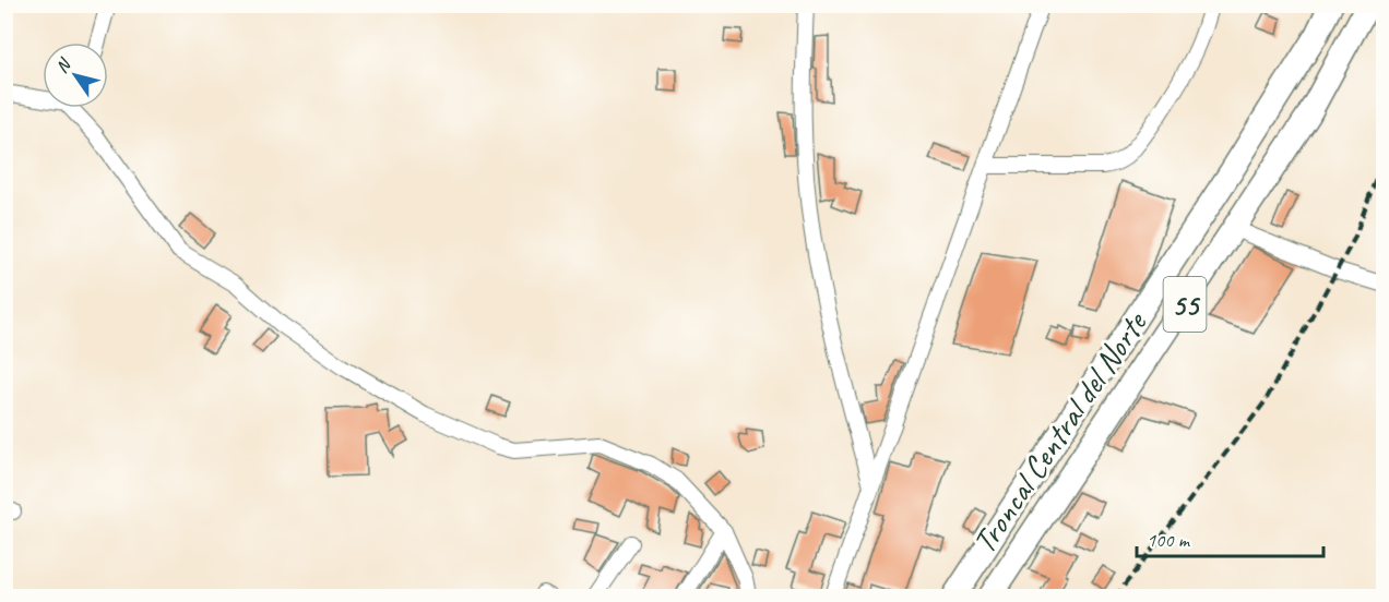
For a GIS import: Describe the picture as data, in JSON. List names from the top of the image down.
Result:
{
  "streets": {
    "highway": ["55", "Troncal Central del Norte"]
  },
  "scale_bar": "100 m",
  "north": "top left"
}
